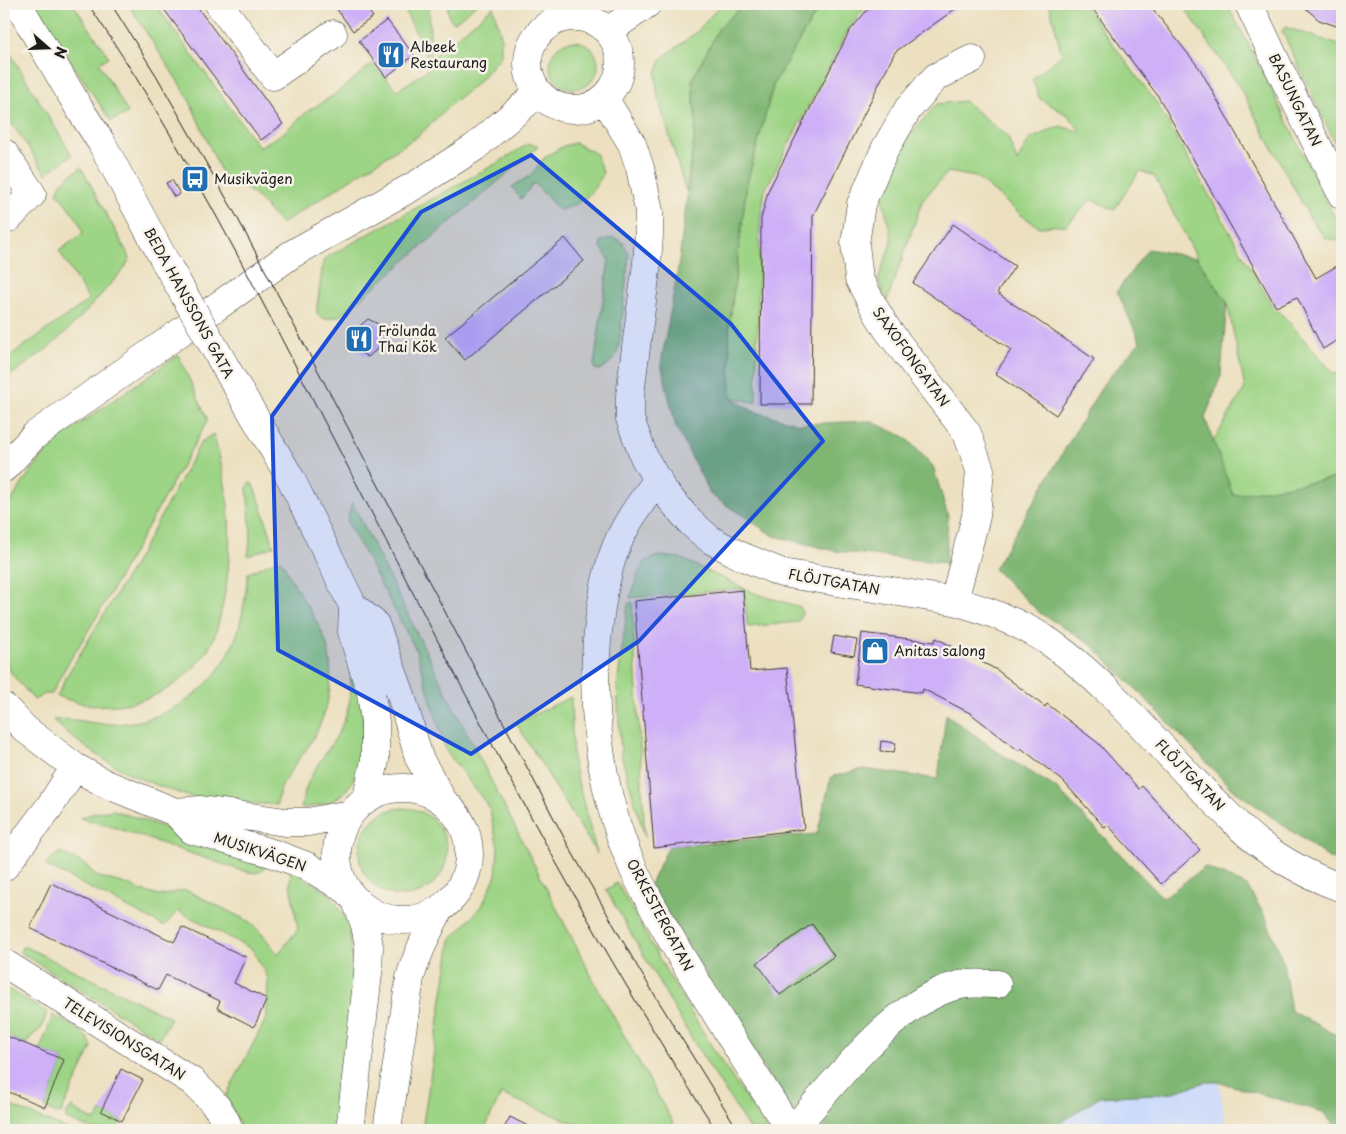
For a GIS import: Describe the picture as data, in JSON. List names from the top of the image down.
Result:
{
  "streets": {
    "street": [
      "BASUNGATAN",
      "BEDA HANSSONS GATA",
      "SAXOFONGATAN",
      "FLÖJTGATAN",
      "MUSIKVÄGEN",
      "ORKESTERGATAN",
      "TELEVISIONSGATAN"
    ]
  },
  "crossings": [
    ["BEDA HANSSONS GATA", "MUSIKVÄGEN"],
    ["SAXOFONGATAN", "FLÖJTGATAN"],
    ["FLÖJTGATAN", "ORKESTERGATAN"]
  ],
  "places": {
    "restaurant": ["Albeek Restaurang", "Frölunda Thai Kök"],
    "bus stop": ["Musikvägen"],
    "shop": ["Anitas salong"]
  },
  "north": "right"
}
